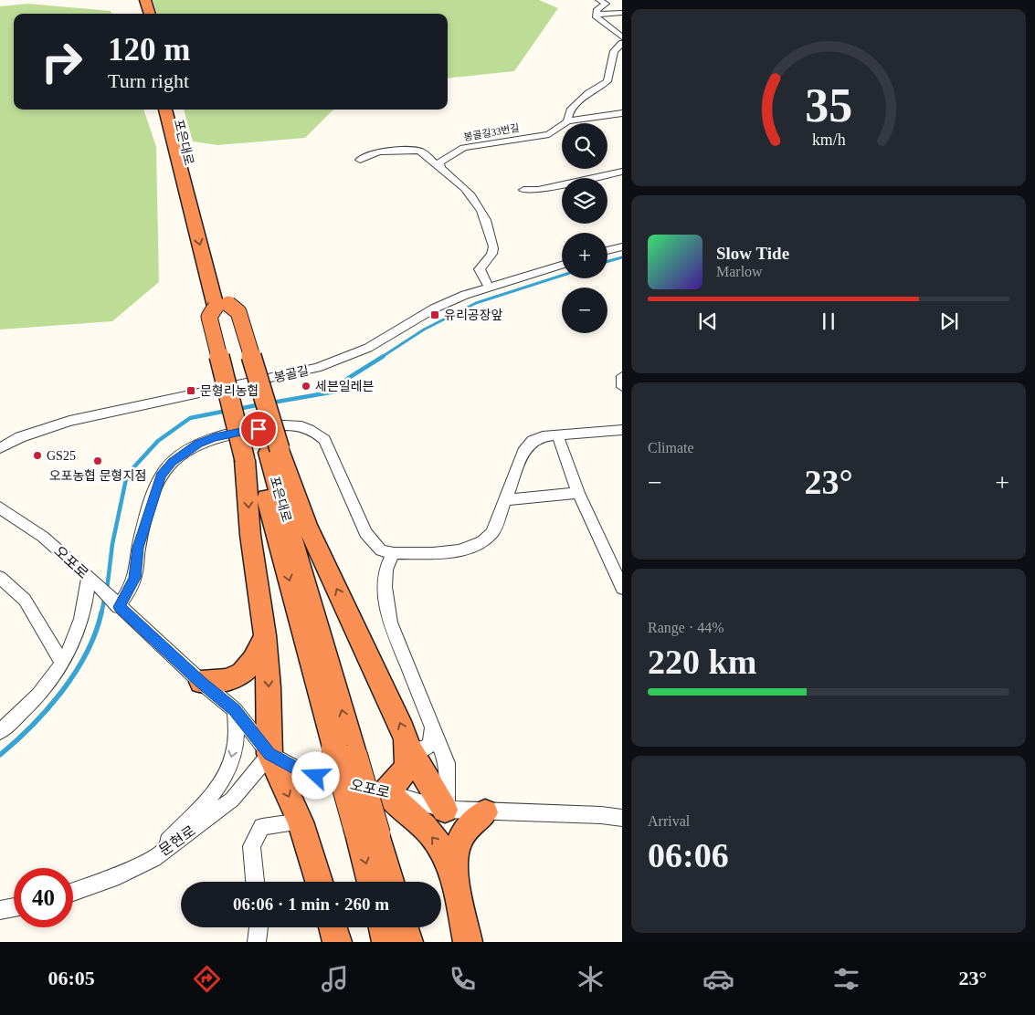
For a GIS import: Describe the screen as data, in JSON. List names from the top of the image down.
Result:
{
  "streets": {
    "highway": ["포은대로"],
    "street": [
      "봉골길33번길",
      "봉골길",
      "오포로",
      "문현로"
    ]
  },
  "crossings": [
    ["오포로", "문현로"]
  ],
  "places": {
    "transit": ["유리공장앞", "문형리농협"],
    "other": ["세븐일레븐", "GS25", "오포농협 문형지점"]
  },
  "page": {
    "turn": ["120 m", "Turn right"],
    "map_buttons": ["+", "−"],
    "song": ["Slow Tide", "Marlow"],
    "tile": [
      "Climate",
      ["Range · 44%", "220 km"],
      ["Arrival", "06:06"]
    ],
    "heat": ["−", "23°", "+"],
    "limit": "40",
    "trip": "06:06 · 1 min · 260 m",
    "tabs": ["06:05", "23°"],
    "gauge": ["35", "km/h"]
  }
}
